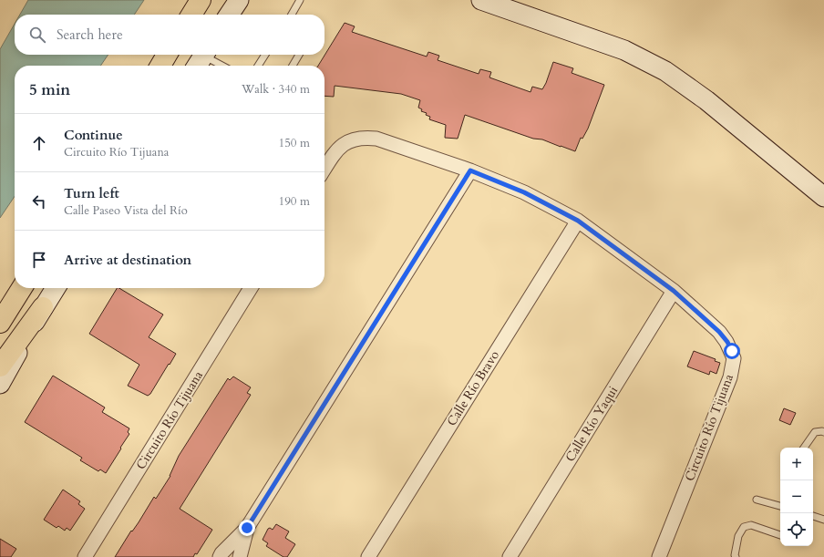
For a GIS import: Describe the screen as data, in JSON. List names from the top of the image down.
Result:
{
  "streets": {
    "street": ["Calle Río Bravo", "Circuito Río Tijuana", "Calle Río Yaqui"]
  },
  "crossings": [
    ["Calle Río Bravo", "Circuito Río Tijuana"],
    ["Circuito Río Tijuana", "Calle Río Yaqui"]
  ],
  "page": {
    "search": "Search here",
    "heading": ["5 min", "Walk · 340 m"],
    "list": [
      ["Continue", "Circuito Río Tijuana", "150 m"],
      ["Turn left", "Calle Paseo Vista del Río", "190 m"],
      "Arrive at destination"
    ],
    "map_buttons": ["+", "−"]
  }
}
